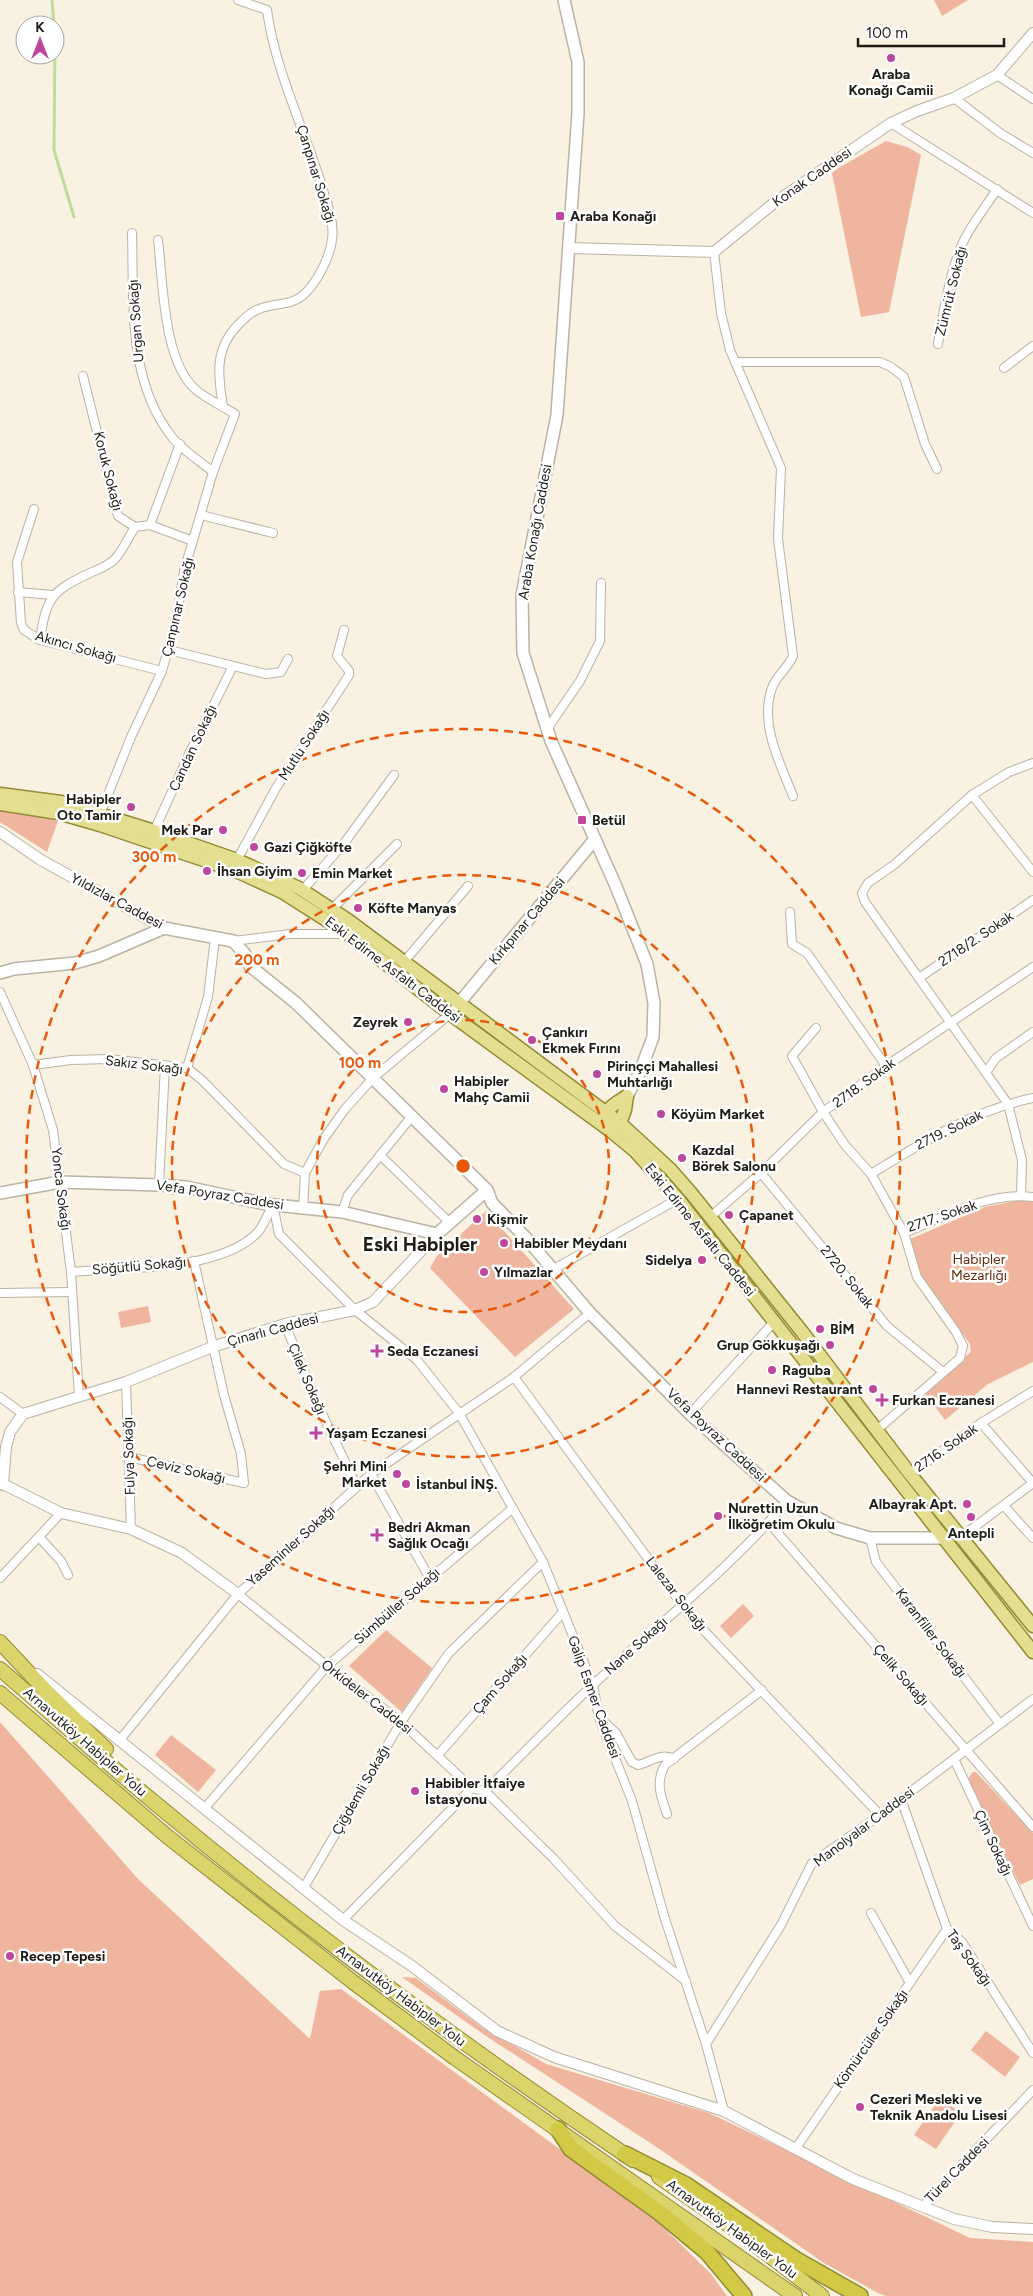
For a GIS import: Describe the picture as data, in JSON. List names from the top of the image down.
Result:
{
  "streets": {
    "highway": ["Arnavutköy Habipler Yolu"],
    "main road": [
      "Araba Konağı Caddesi",
      "Yıldızlar Caddesi",
      "Kırkpınar Caddesi",
      "Eski Edirne Asfaltı Caddesi",
      "Vefa Poyraz Caddesi",
      "Çınarlı Caddesi"
    ],
    "street": [
      "Çanpınar Sokağı",
      "Konak Caddesi",
      "Zümrüt Sokağı",
      "Urgan Sokağı",
      "Koruk Sokağı",
      "Akıncı Sokağı",
      "Mutlu Sokağı",
      "Candan Sokağı",
      "2718/2. Sokak",
      "Sakız Sokağı",
      "2718. Sokak",
      "2719. Sokak",
      "Yonca Sokağı",
      "2717. Sokak",
      "Söğütlü Sokağı",
      "2720. Sokak",
      "Çilek Sokağı",
      "2716. Sokak",
      "Fulya Sokağı",
      "Ceviz Sokağı",
      "Yaseminler Sokağı",
      "Lalezar Sokağı",
      "Sümbüller Sokağı",
      "Karanfiller Sokağı",
      "Nane Sokağı",
      "Çelik Sokağı",
      "Çam Sokağı",
      "Orkideler Caddesi",
      "Galip Esmer Caddesi",
      "Çiğdemli Sokağı",
      "Manolyalar Caddesi",
      "Çim Sokağı",
      "Taş Sokağı",
      "Kömürcüler Sokağı",
      "Türel Caddesi"
    ]
  },
  "crossings": [
    ["Çanpınar Sokağı", "Urgan Sokağı"],
    ["Çanpınar Sokağı", "Akıncı Sokağı"],
    ["Çanpınar Sokağı", "Eski Edirne Asfaltı Caddesi"],
    ["Araba Konağı Caddesi", "Kırkpınar Caddesi"],
    ["Mutlu Sokağı", "Eski Edirne Asfaltı Caddesi"],
    ["Candan Sokağı", "Eski Edirne Asfaltı Caddesi"],
    ["Kırkpınar Caddesi", "Eski Edirne Asfaltı Caddesi"],
    ["Eski Edirne Asfaltı Caddesi", "2718. Sokak"],
    ["Eski Edirne Asfaltı Caddesi", "Vefa Poyraz Caddesi"],
    ["Eski Edirne Asfaltı Caddesi", "2716. Sokak"],
    ["Sakız Sokağı", "Yonca Sokağı"],
    ["2718. Sokak", "2717. Sokak"],
    ["2718. Sokak", "2720. Sokak"],
    ["2719. Sokak", "2717. Sokak"],
    ["Yonca Sokağı", "Vefa Poyraz Caddesi"],
    ["Yonca Sokağı", "Söğütlü Sokağı"],
    ["Yonca Sokağı", "Çınarlı Caddesi"],
    ["Vefa Poyraz Caddesi", "Söğütlü Sokağı"],
    ["Vefa Poyraz Caddesi", "Çınarlı Caddesi"],
    ["Vefa Poyraz Caddesi", "Yaseminler Sokağı"],
    ["Vefa Poyraz Caddesi", "Karanfiller Sokağı"],
    ["Vefa Poyraz Caddesi", "Nane Sokağı"],
    ["Vefa Poyraz Caddesi", "Galip Esmer Caddesi"],
    ["Söğütlü Sokağı", "Galip Esmer Caddesi"],
    ["Çınarlı Caddesi", "Çilek Sokağı"],
    ["Çınarlı Caddesi", "Fulya Sokağı"],
    ["Çınarlı Caddesi", "Ceviz Sokağı"],
    ["Çınarlı Caddesi", "Galip Esmer Caddesi"],
    ["Çilek Sokağı", "Yaseminler Sokağı"],
    ["Fulya Sokağı", "Ceviz Sokağı"],
    ["Fulya Sokağı", "Orkideler Caddesi"],
    ["Yaseminler Sokağı", "Lalezar Sokağı"],
    ["Yaseminler Sokağı", "Orkideler Caddesi"],
    ["Yaseminler Sokağı", "Galip Esmer Caddesi"],
    ["Lalezar Sokağı", "Nane Sokağı"],
    ["Lalezar Sokağı", "Manolyalar Caddesi"],
    ["Sümbüller Sokağı", "Orkideler Caddesi"],
    ["Sümbüller Sokağı", "Galip Esmer Caddesi"],
    ["Karanfiller Sokağı", "Manolyalar Caddesi"],
    ["Nane Sokağı", "Çelik Sokağı"],
    ["Nane Sokağı", "Galip Esmer Caddesi"],
    ["Çelik Sokağı", "Manolyalar Caddesi"],
    ["Çam Sokağı", "Orkideler Caddesi"],
    ["Çam Sokağı", "Galip Esmer Caddesi"],
    ["Orkideler Caddesi", "Çiğdemli Sokağı"],
    ["Galip Esmer Caddesi", "Çiğdemli Sokağı"],
    ["Galip Esmer Caddesi", "Manolyalar Caddesi"],
    ["Manolyalar Caddesi", "Çim Sokağı"],
    ["Manolyalar Caddesi", "Taş Sokağı"],
    ["Taş Sokağı", "Kömürcüler Sokağı"]
  ],
  "districts": ["Eski Habipler"],
  "parks": ["Habipler Mezarlığı"],
  "places": {
    "other": [
      "Araba Konağı Camii",
      "Habipler Oto Tamir",
      "Mek Par",
      "Gazi Çiğköfte",
      "İhsan Giyim",
      "Emin Market",
      "Köfte Manyas",
      "Zeyrek",
      "Çankırı Ekmek Fırını",
      "Pirinççi Mahallesi Muhtarlığı",
      "Habipler Mahç Camii",
      "Köyüm Market",
      "Kazdal Börek Salonu",
      "Çapanet",
      "Kişmir",
      "Habibler Meydanı",
      "Sidelya",
      "Yılmazlar",
      "BİM",
      "Grup Gökkuşağı",
      "Raguba",
      "Hannevi Restaurant",
      "Şehri Mini Market",
      "İstanbul İNŞ.",
      "Albayrak Apt.",
      "Nurettin Uzun İlköğretim Okulu",
      "Antepli",
      "Habibler İtfaiye İstasyonu",
      "Recep Tepesi",
      "Cezeri Mesleki ve Teknik Anadolu Lisesi"
    ],
    "transit": ["Araba Konağı", "Betül"],
    "health": [
      "Seda Eczanesi",
      "Furkan Eczanesi",
      "Yaşam Eczanesi",
      "Bedri Akman Sağlık Ocağı"
    ]
  },
  "scale_bar": "100 m",
  "north": "top",
  "rings": ["300 m", "200 m", "100 m"]
}
